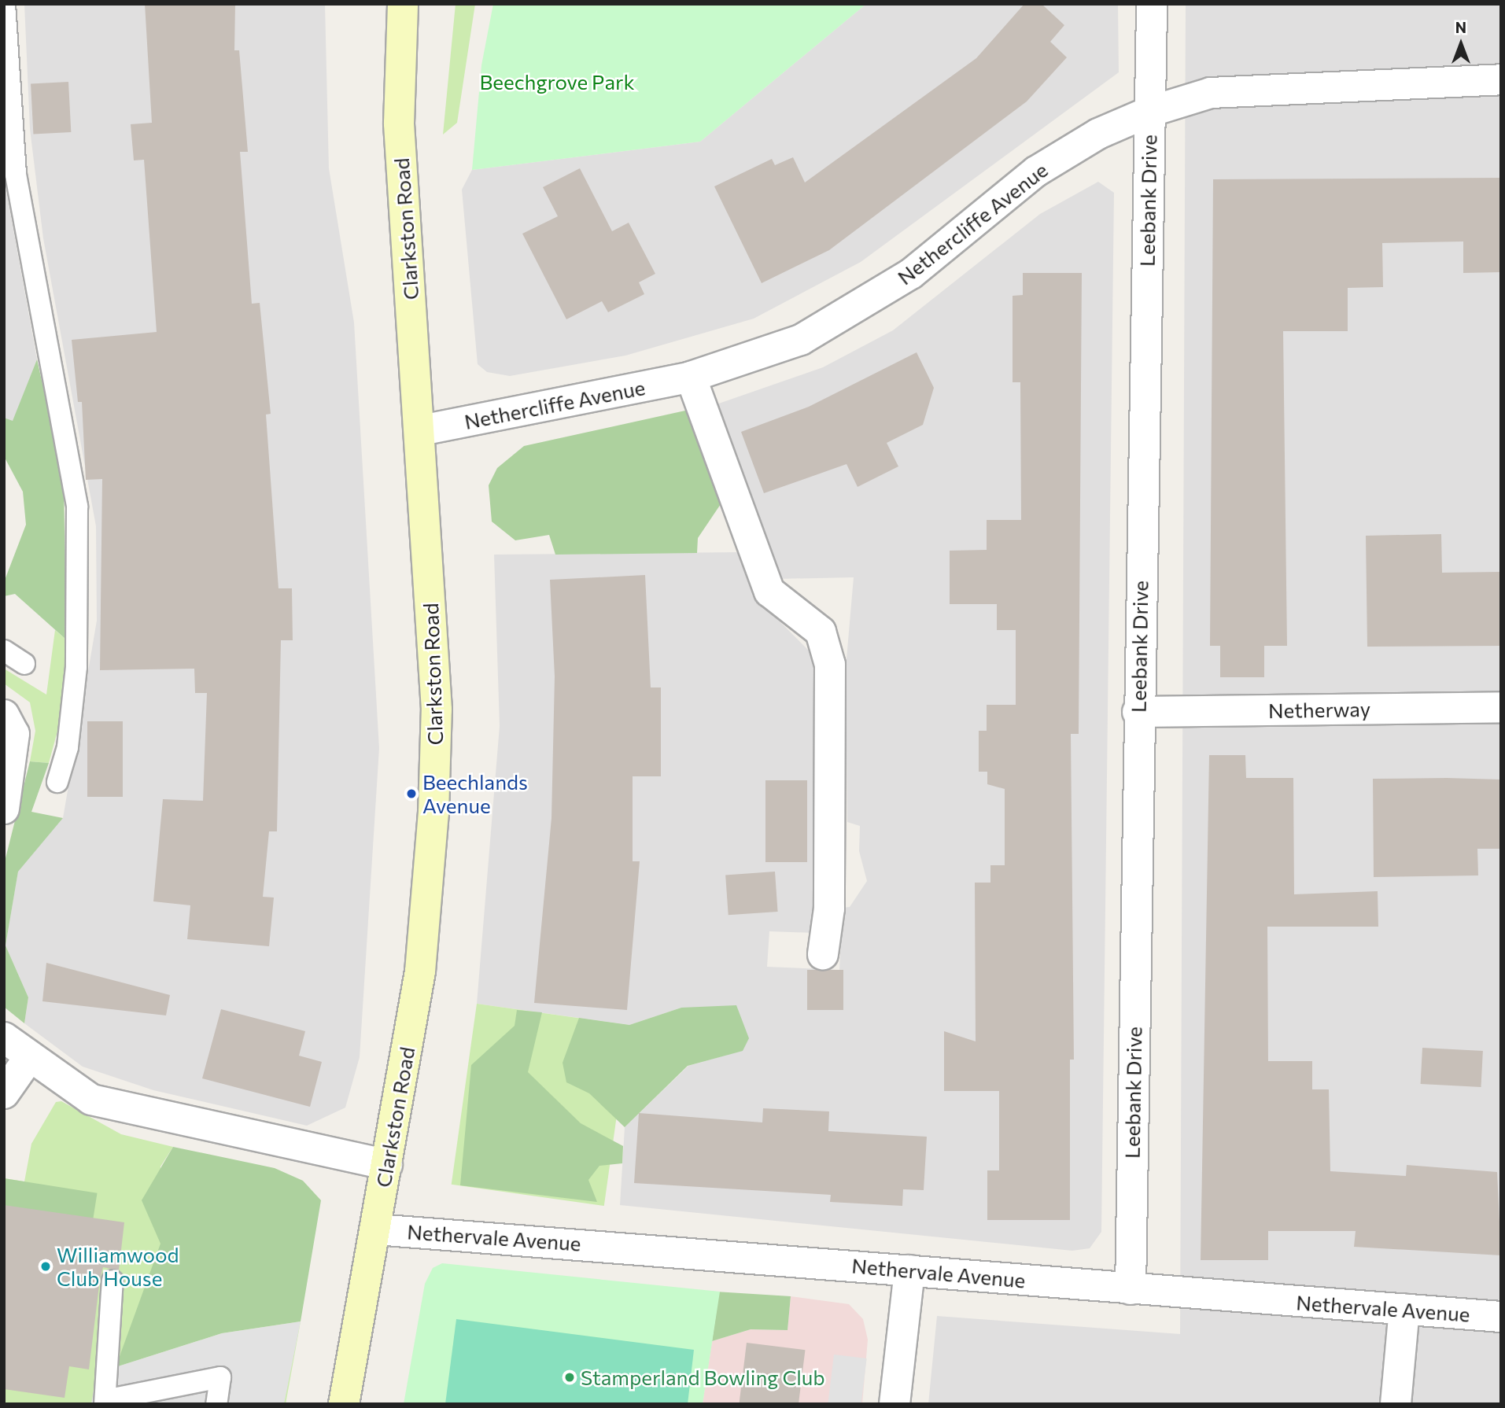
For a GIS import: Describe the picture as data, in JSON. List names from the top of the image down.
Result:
{
  "streets": {
    "main road": ["Clarkston Road"],
    "street": [
      "Leebank Drive",
      "Nethercliffe Avenue",
      "Netherway",
      "Nethervale Avenue"
    ]
  },
  "crossings": [
    ["Leebank Drive", "Nethercliffe Avenue"],
    ["Leebank Drive", "Netherway"],
    ["Leebank Drive", "Nethervale Avenue"],
    ["Nethercliffe Avenue", "Clarkston Road"],
    ["Clarkston Road", "Nethervale Avenue"]
  ],
  "parks": ["Beechgrove Park"],
  "places": ["Beechlands Avenue", "Williamwood Club House", "Stamperland Bowling Club"],
  "north": "top"
}
